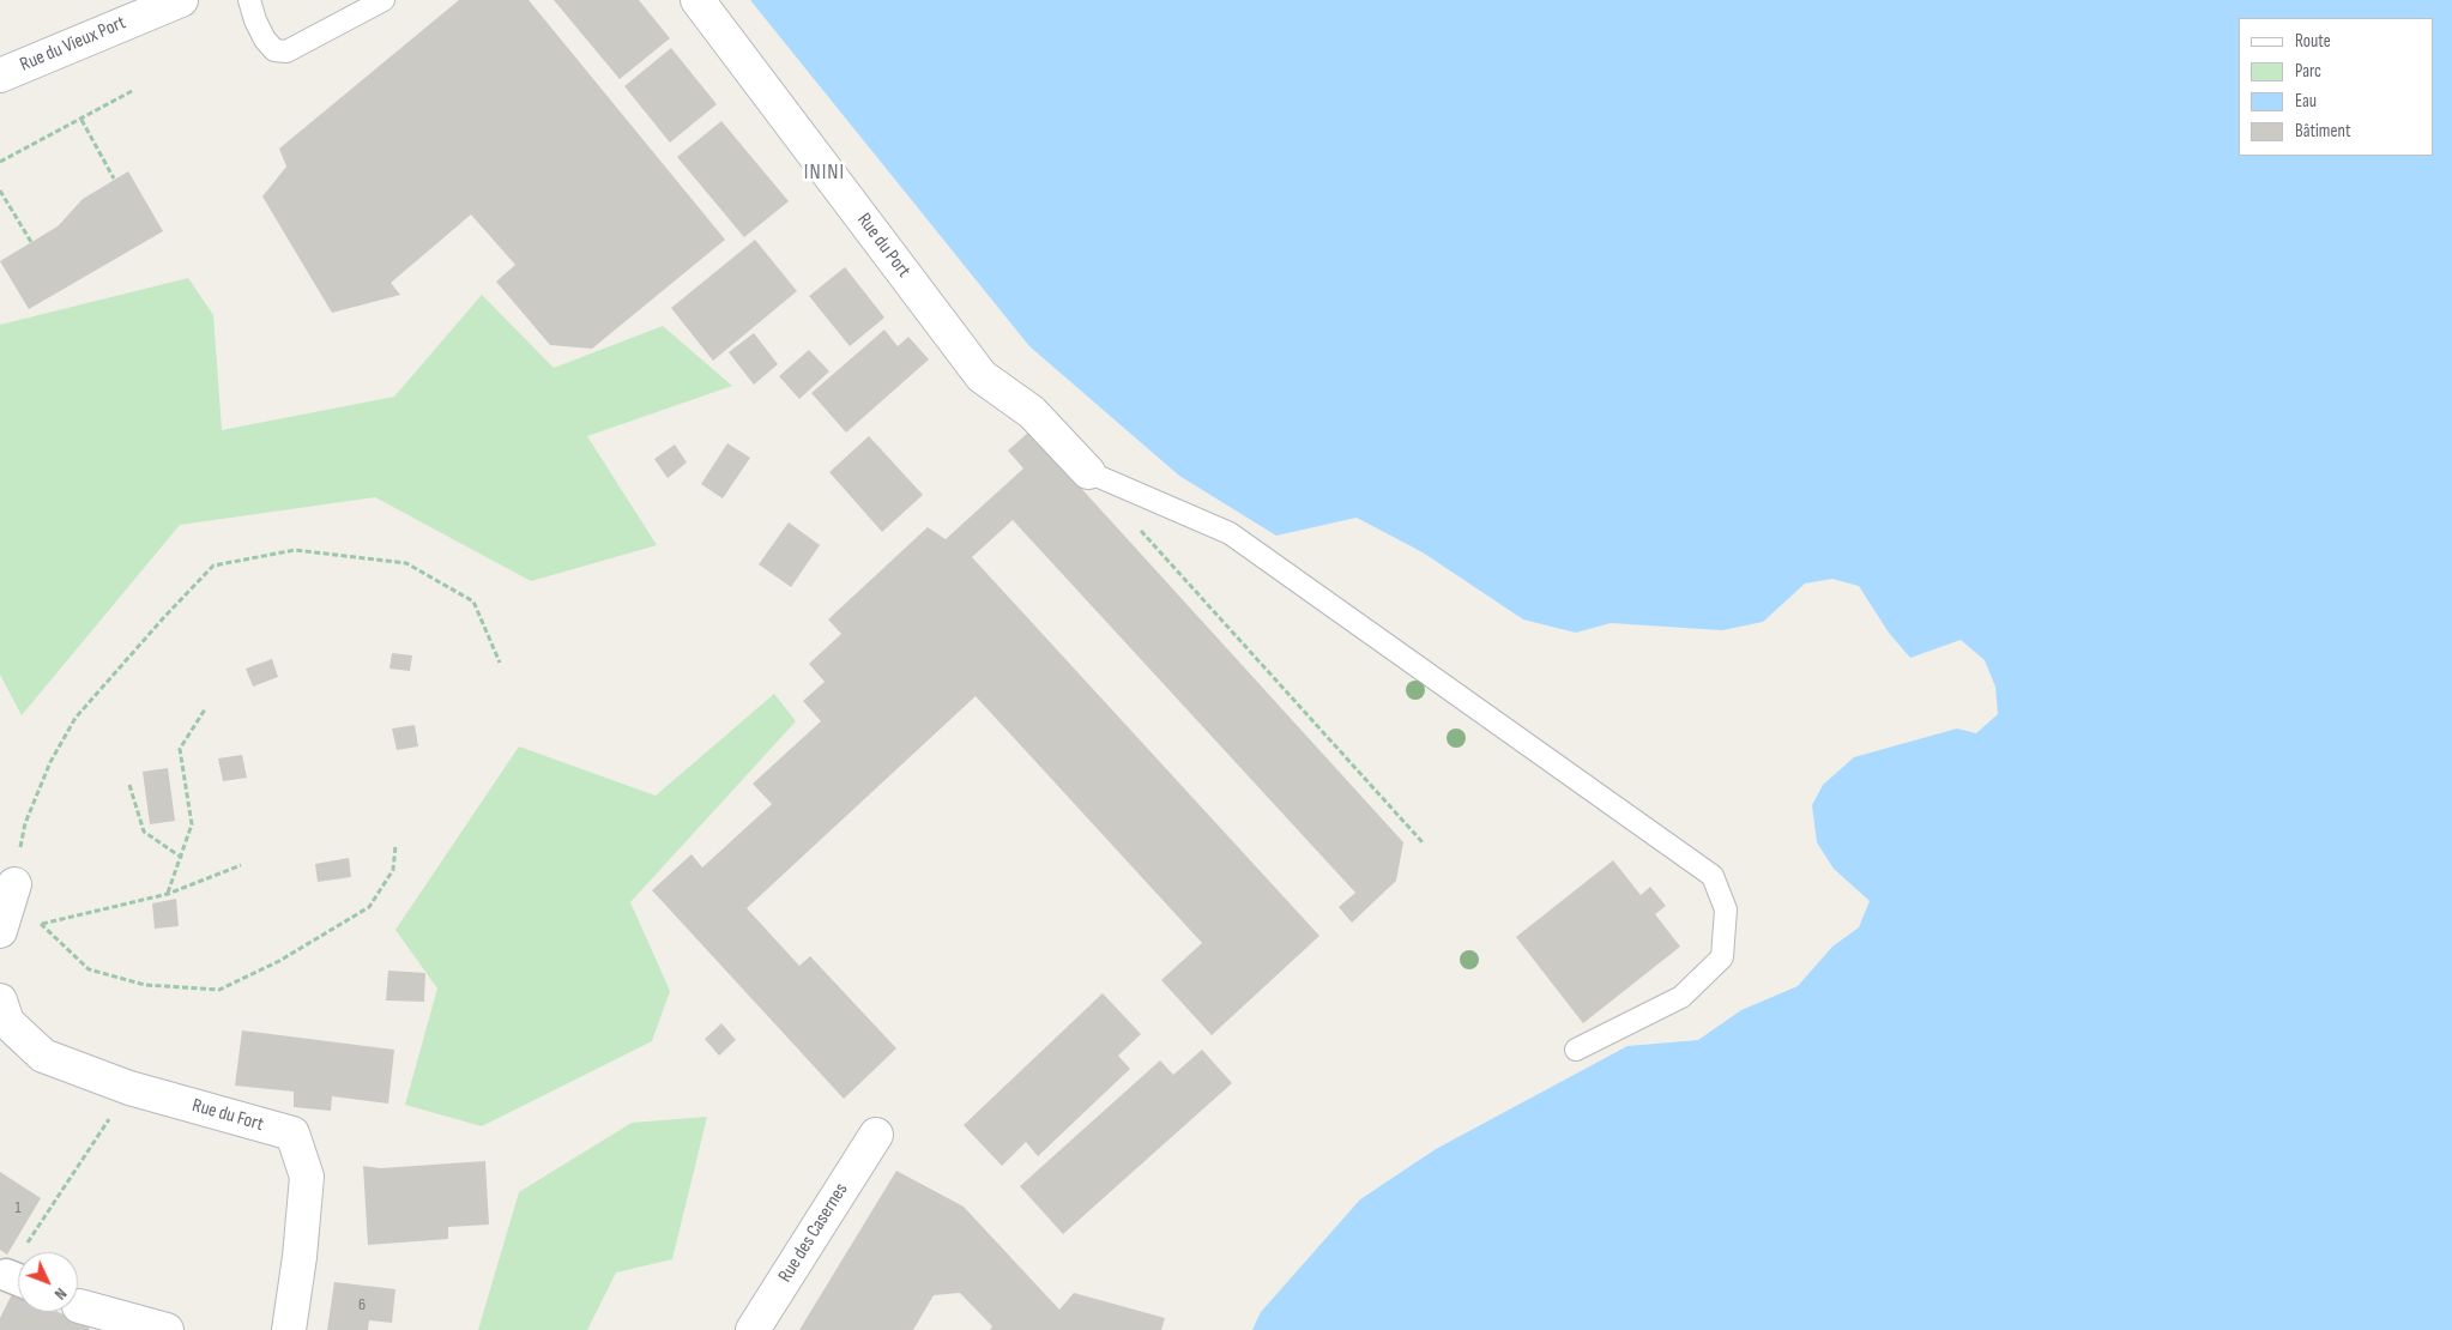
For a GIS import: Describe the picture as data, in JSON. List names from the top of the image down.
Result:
{
  "streets": {
    "street": [
      "Rue du Vieux Port",
      "Rue du Port",
      "Rue du Fort",
      "Rue des Casernes"
    ]
  },
  "districts": ["ININI"],
  "house_numbers": ["1", "6"],
  "legend": [
    "Route",
    "Parc",
    "Eau",
    "Bâtiment"
  ],
  "north": "bottom right"
}
